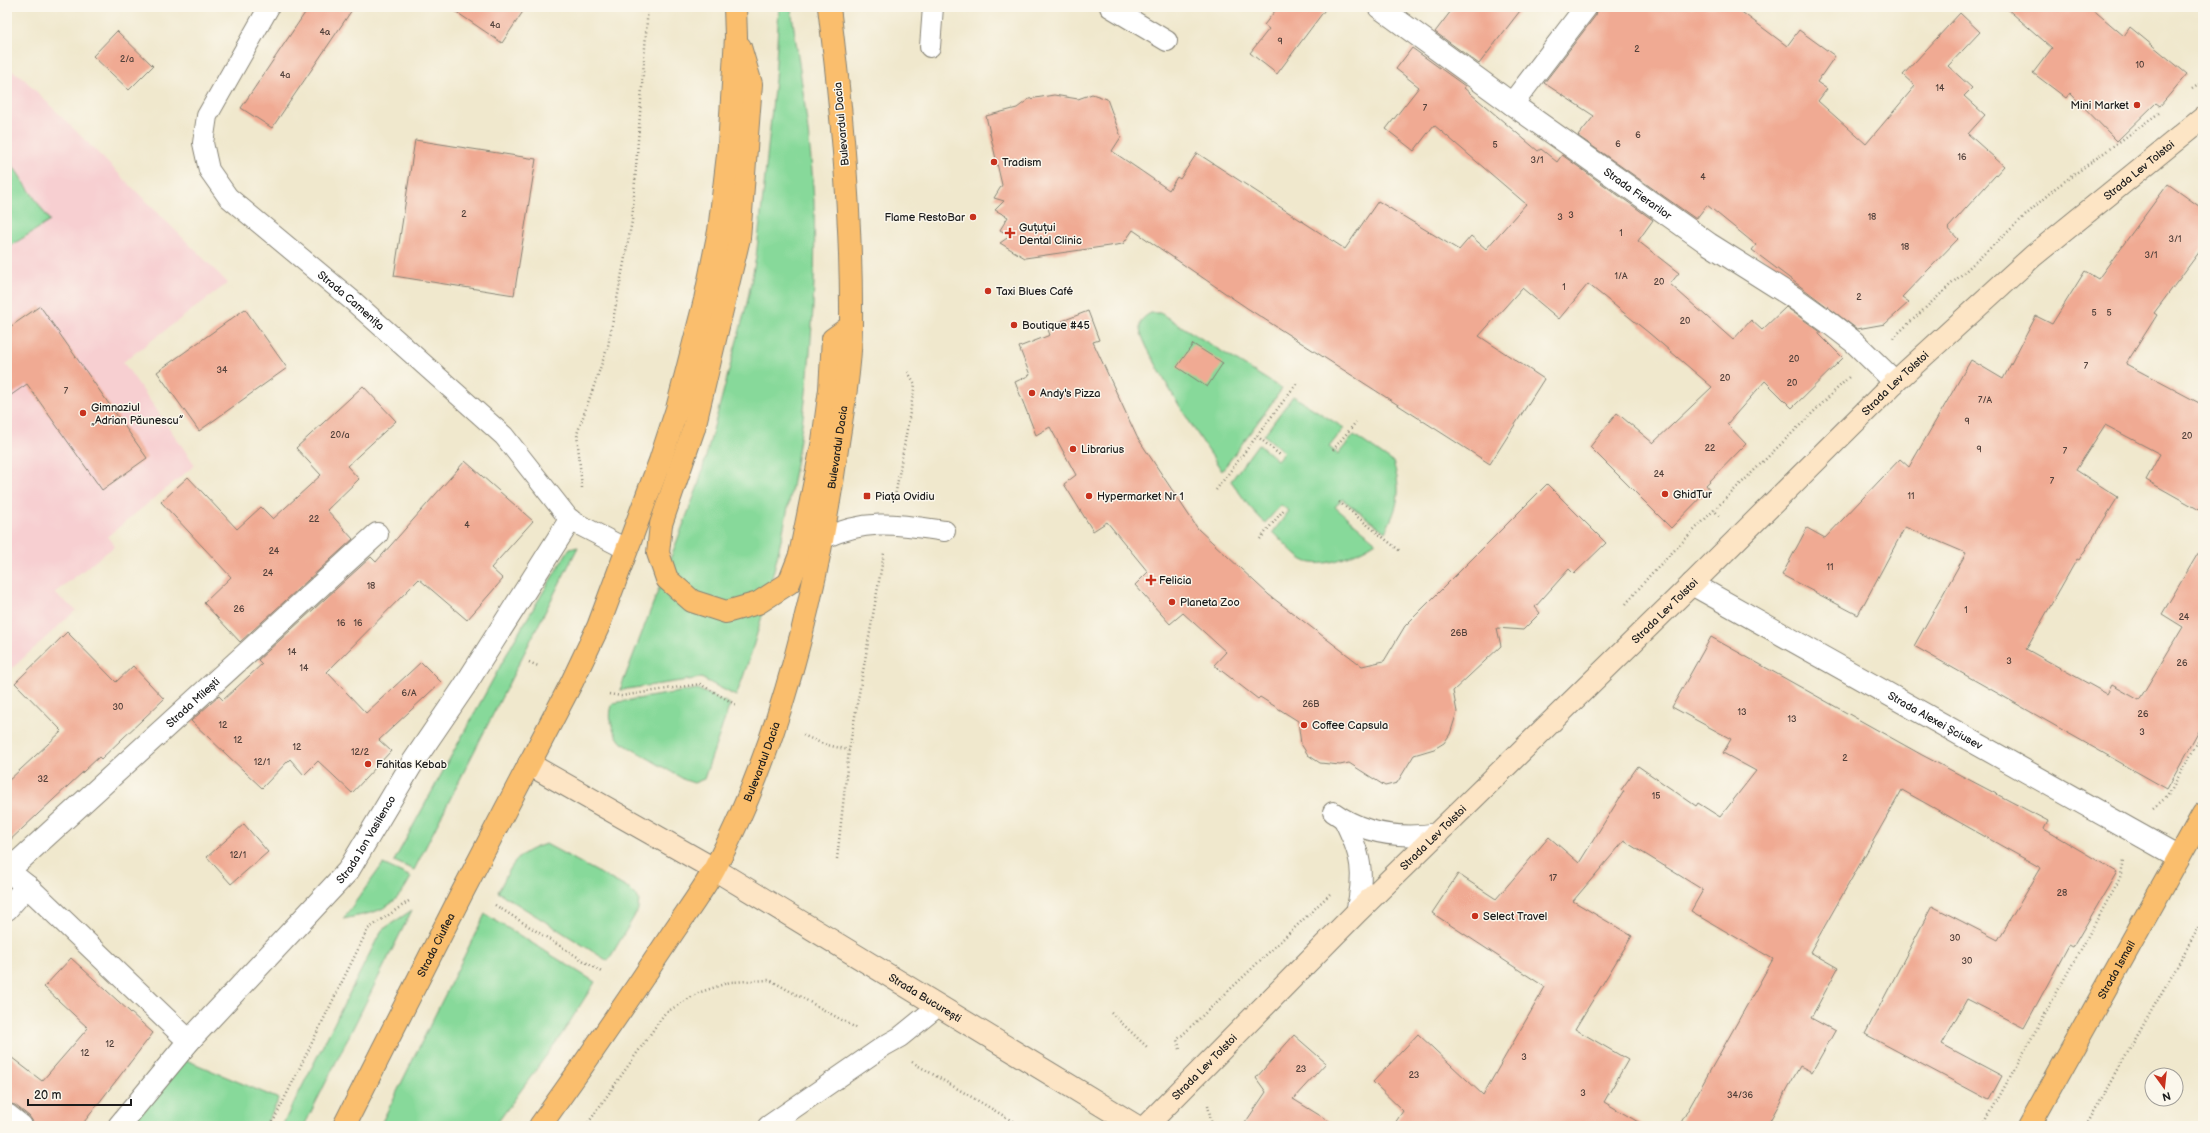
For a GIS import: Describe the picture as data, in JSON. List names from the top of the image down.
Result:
{
  "streets": {
    "main road": [
      "Bulevardul Dacia",
      "Strada Lev Tolstoi",
      "Strada Ciuflea",
      "Strada Ismail",
      "Strada București"
    ],
    "street": [
      "Strada Fierarilor",
      "Strada Milești",
      "Strada Alexei Șciusev",
      "Strada Ion Vasilenco"
    ],
    "lane": ["Strada Camenița"]
  },
  "crossings": [
    ["Bulevardul Dacia", "Strada București"],
    ["Strada Lev Tolstoi", "Strada Fierarilor"],
    ["Strada Lev Tolstoi", "Strada Alexei Șciusev"],
    ["Strada Camenița", "Strada Ion Vasilenco"],
    ["Strada Milești", "Strada Ion Vasilenco"],
    ["Strada Alexei Șciusev", "Strada Ismail"],
    ["Strada Ciuflea", "Strada București"]
  ],
  "places": {
    "other": [
      "Mini Market",
      "Tradism",
      "Flame RestoBar",
      "Taxi Blues Café",
      "Boutique #45",
      "Andy's Pizza",
      "Gimnaziul „Adrian Păunescu”",
      "Librarius",
      "GhidTur",
      "Hypermarket Nr 1",
      "Planeta Zoo",
      "Coffee Capsula",
      "Fahitas Kebab",
      "Select Travel"
    ],
    "health": ["Guțuțui Dental Clinic", "Felicia"],
    "transit": ["Piața Ovidiu"]
  },
  "house_numbers": [
    "4a",
    "4а",
    "9",
    "2",
    "2/a",
    "10",
    "4a",
    "14",
    "7",
    "6",
    "6",
    "5",
    "16",
    "3/1",
    "4",
    "2",
    "3",
    "3",
    "18",
    "1",
    "3/1",
    "18",
    "3/1",
    "1/A",
    "20",
    "1",
    "2",
    "5",
    "5",
    "20",
    "20",
    "7",
    "34",
    "20",
    "20",
    "7",
    "7/A",
    "9",
    "20/a",
    "20",
    "22",
    "9",
    "7",
    "24",
    "7",
    "11",
    "22",
    "4",
    "24",
    "11",
    "24",
    "18",
    "26",
    "1",
    "24",
    "16",
    "16",
    "26B",
    "14",
    "3",
    "26",
    "14",
    "6/A",
    "26B",
    "30",
    "13",
    "26",
    "13",
    "12",
    "3",
    "12",
    "12",
    "12/2",
    "2",
    "12/1",
    "32",
    "15",
    "12/1",
    "17",
    "28",
    "30",
    "30",
    "12",
    "12",
    "3",
    "23",
    "23",
    "3",
    "34/36"
  ],
  "scale_bar": "20 m",
  "north": "bottom"
}
